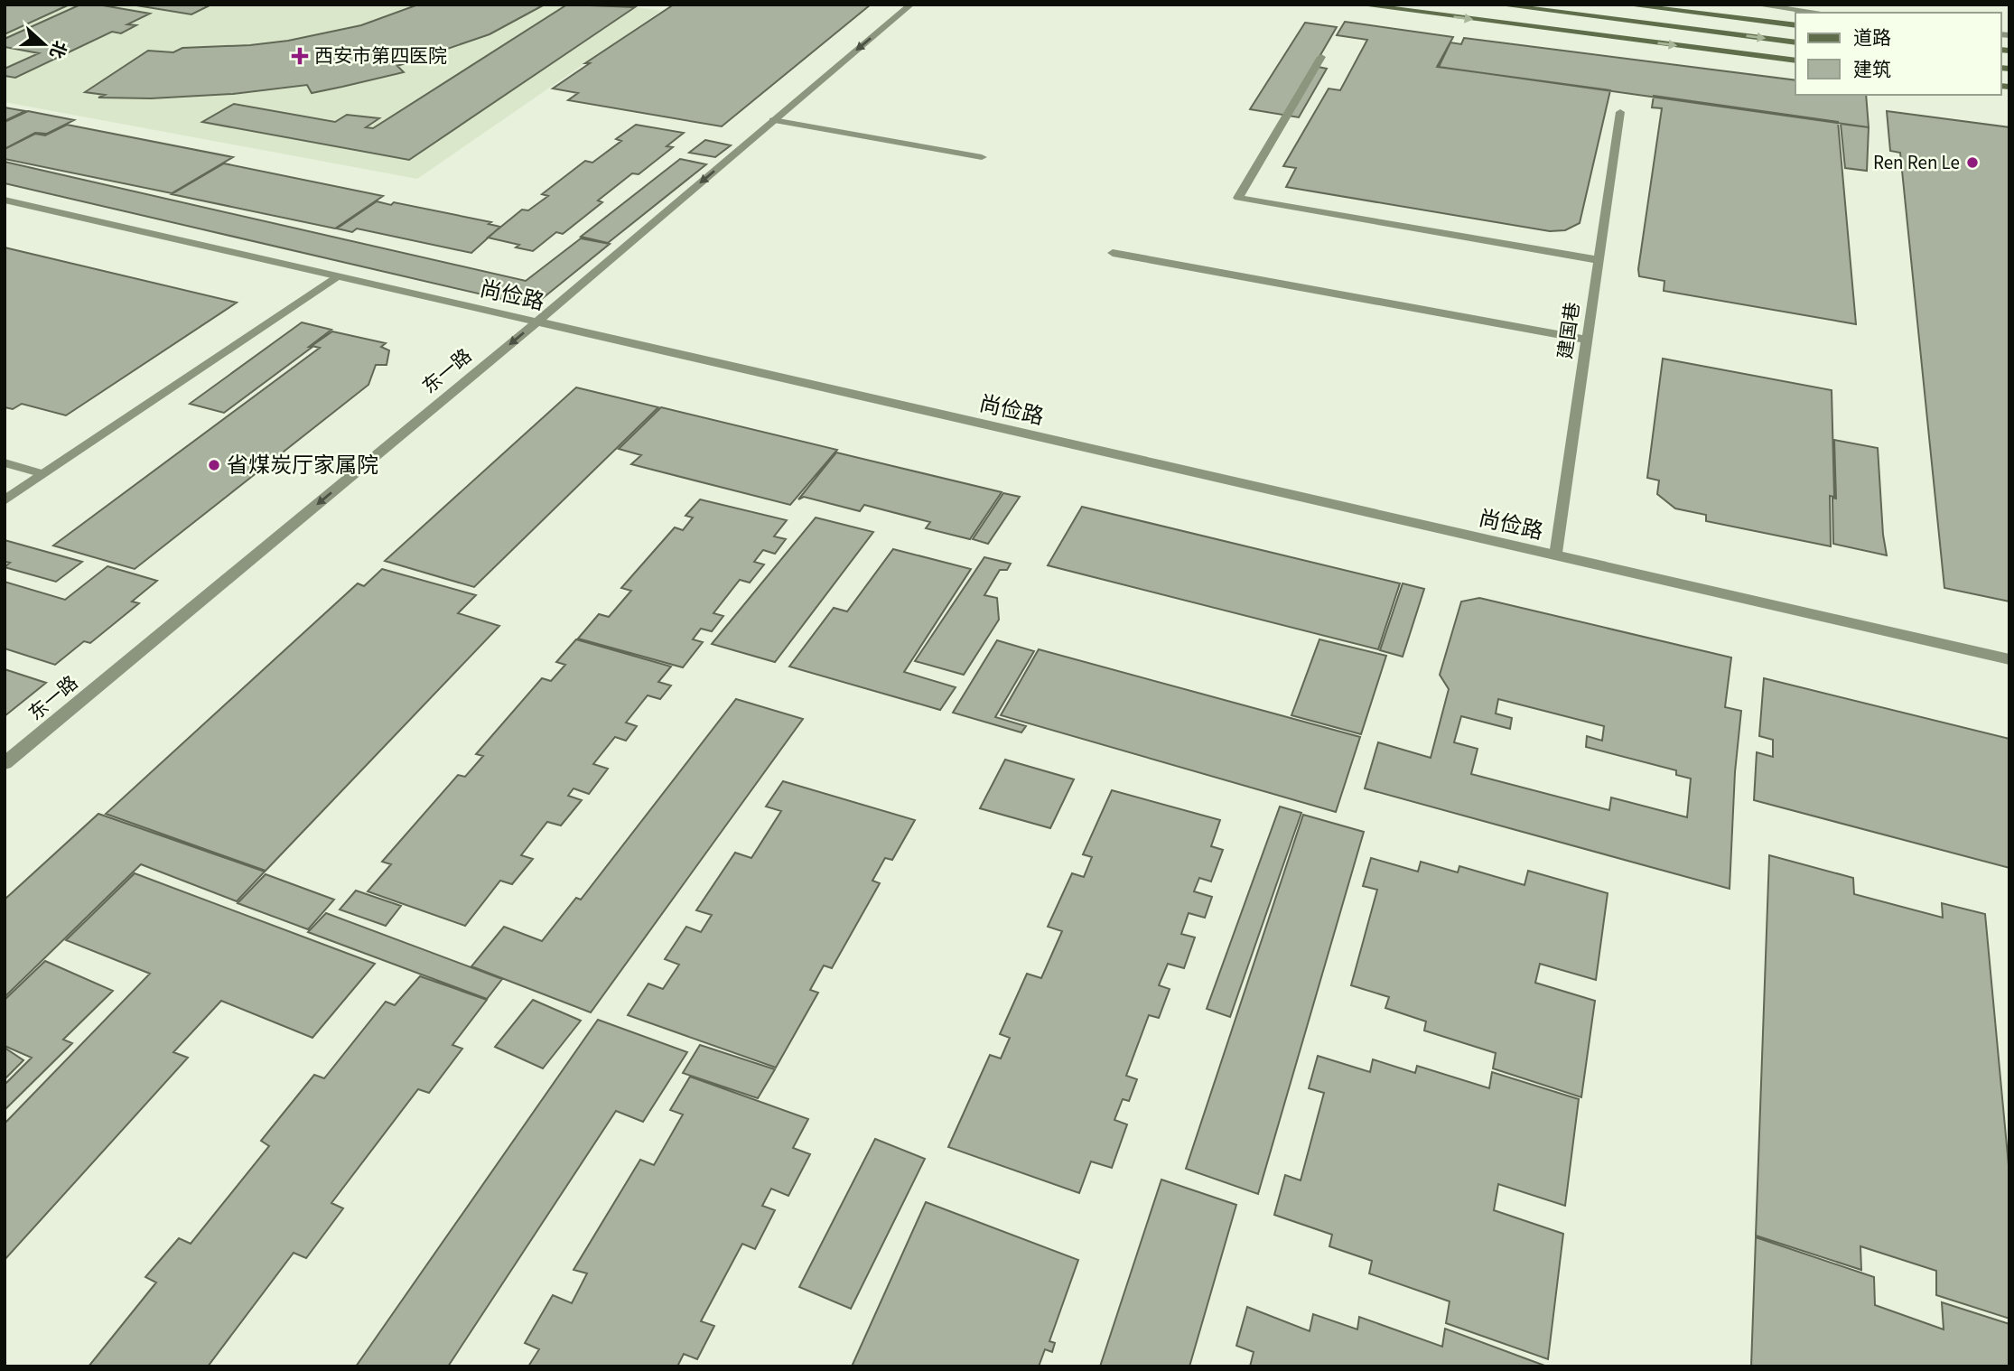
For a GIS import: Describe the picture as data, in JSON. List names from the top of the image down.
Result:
{
  "streets": {
    "street": ["尚俭路", "建国巷", "东一路"]
  },
  "crossings": [
    ["尚俭路", "建国巷"],
    ["尚俭路", "东一路"]
  ],
  "one_way": ["东一路"],
  "places": {
    "health": ["西安市第四医院"],
    "other": ["Ren Ren Le", "省煤炭厅家属院"]
  },
  "legend": ["道路", "建筑"],
  "north": "right"
}
